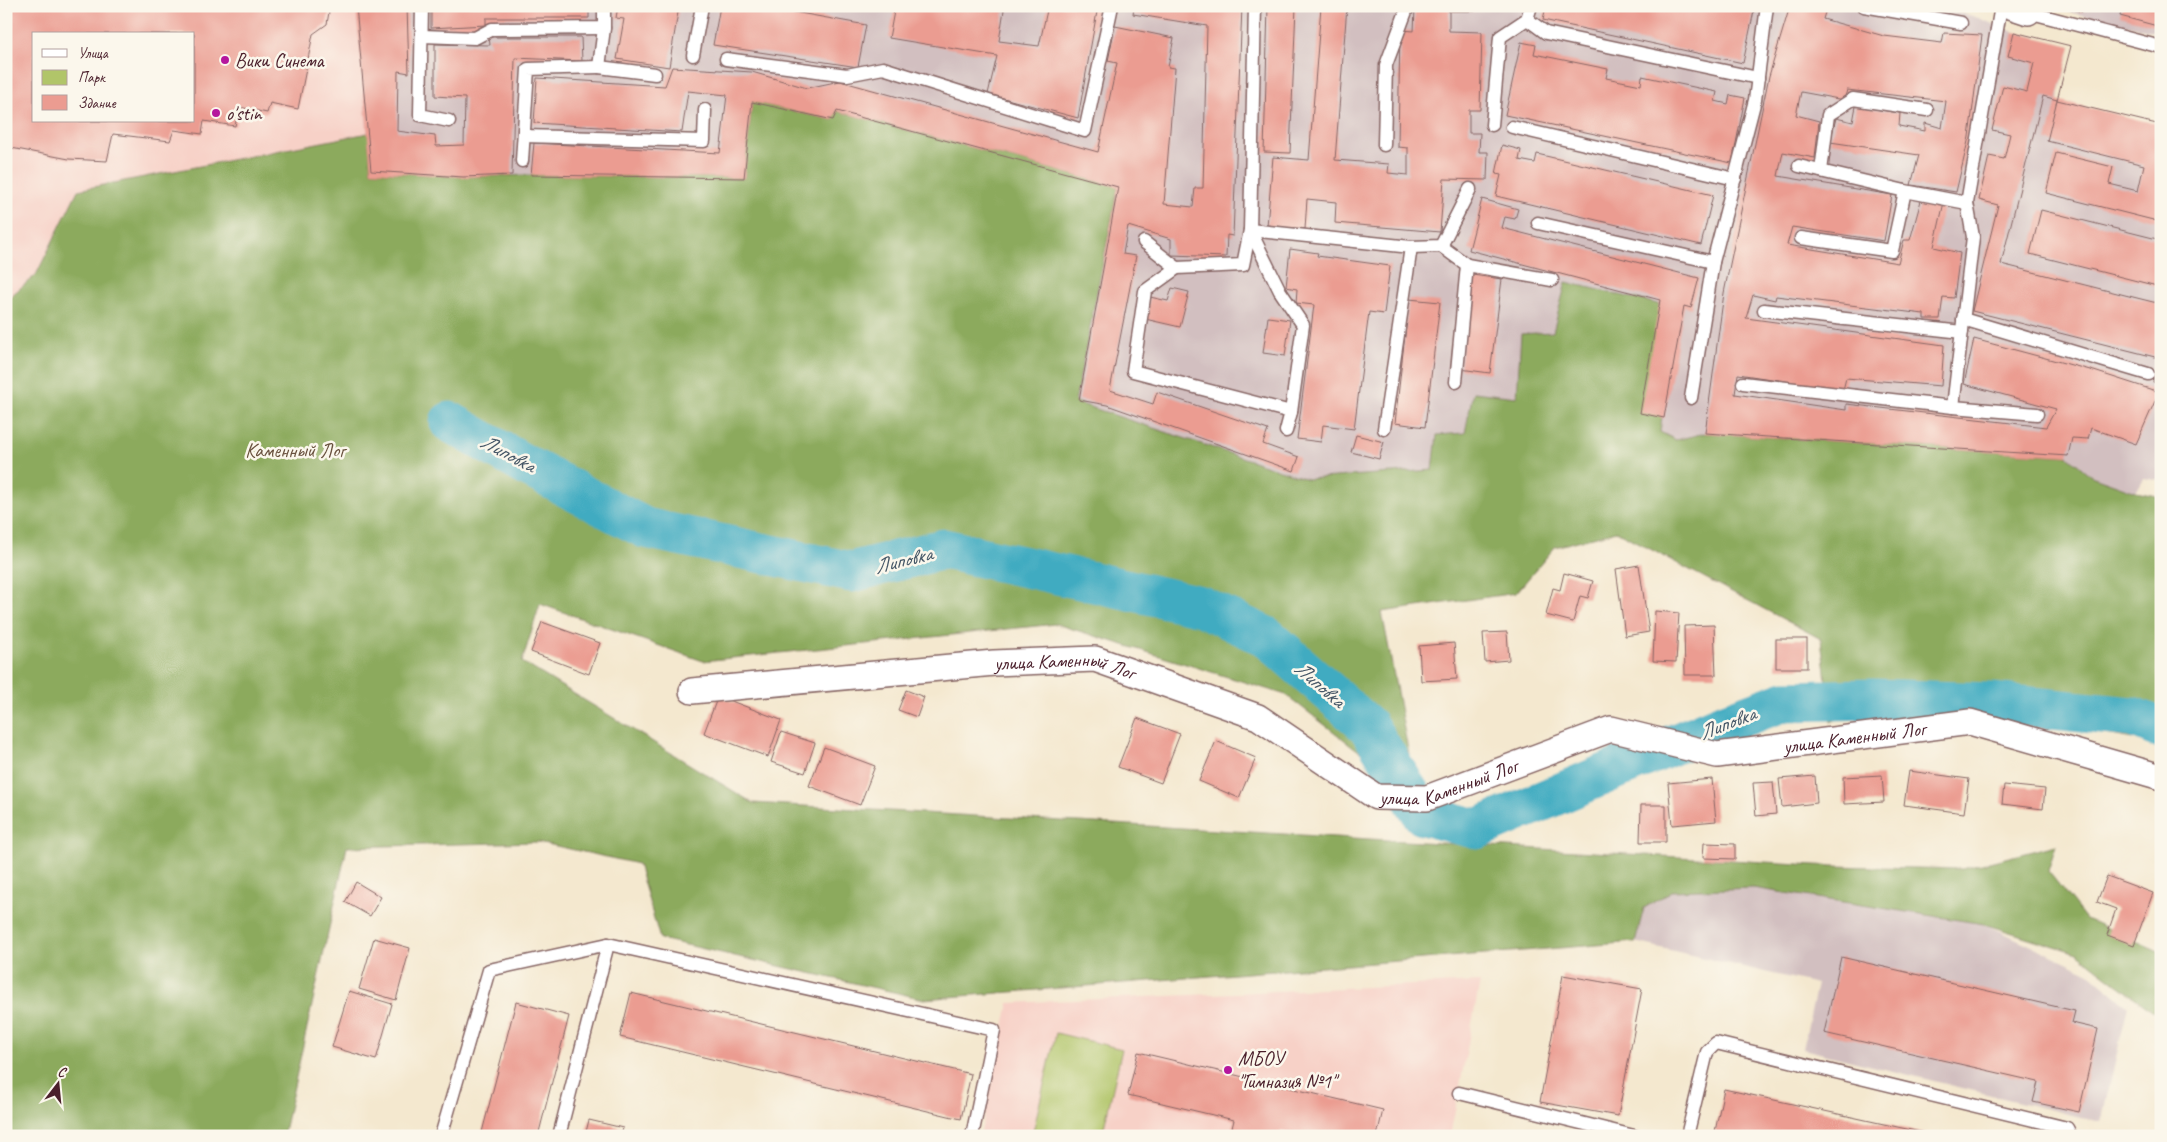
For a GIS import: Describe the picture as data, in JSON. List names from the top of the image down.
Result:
{
  "streets": {
    "street": ["улица Каменный Лог"]
  },
  "water": ["Липовка"],
  "parks": ["Каменный Лог"],
  "places": ["Вики Синема", "o'stin", "МБОУ \"Гимназия №1\""],
  "legend": ["Улица", "Парк", "Здание"],
  "north": "top"
}
